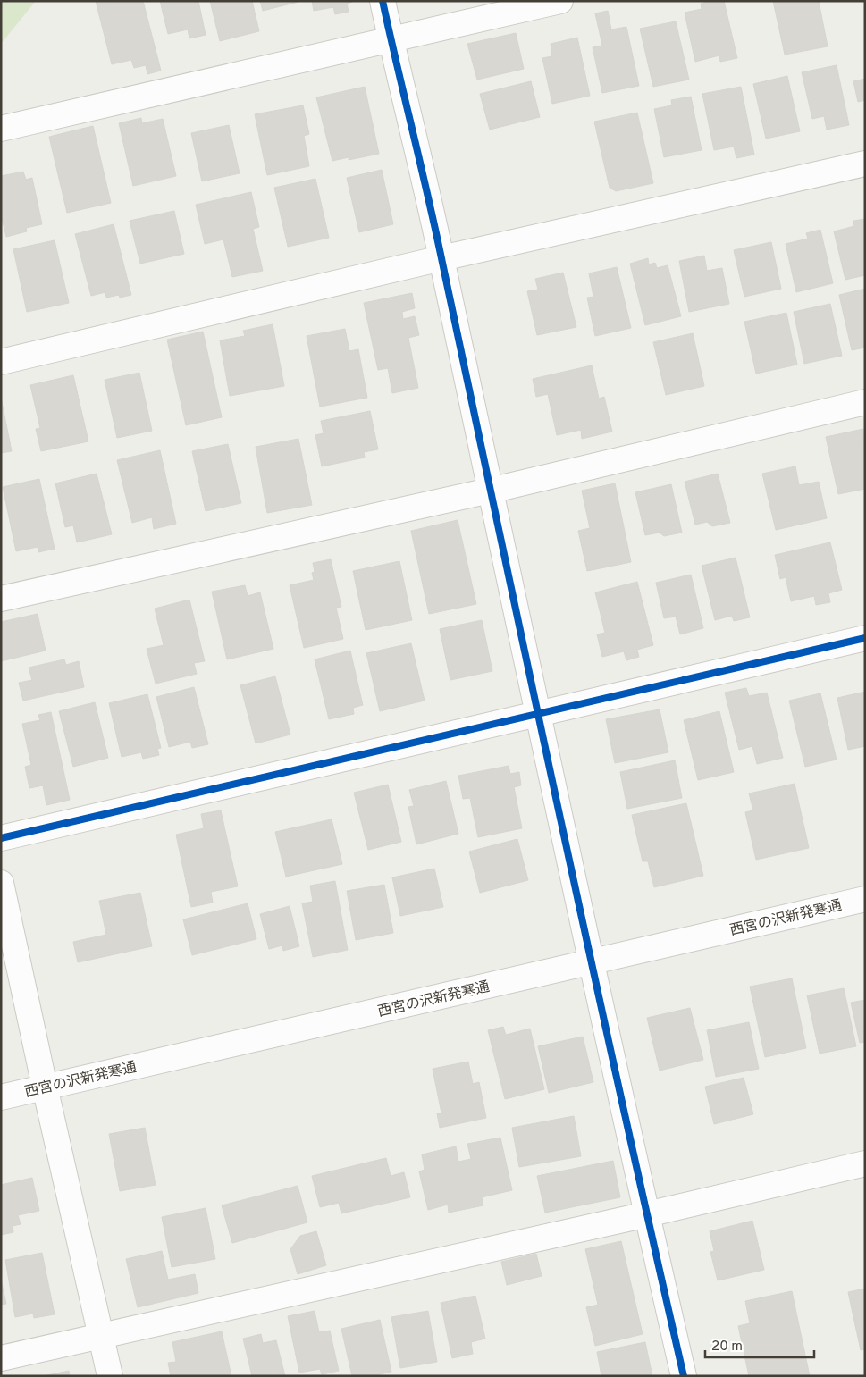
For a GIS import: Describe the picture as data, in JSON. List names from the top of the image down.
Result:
{
  "streets": {
    "street": ["西宮の沢新発寒通"]
  },
  "scale_bar": "20 m"
}
